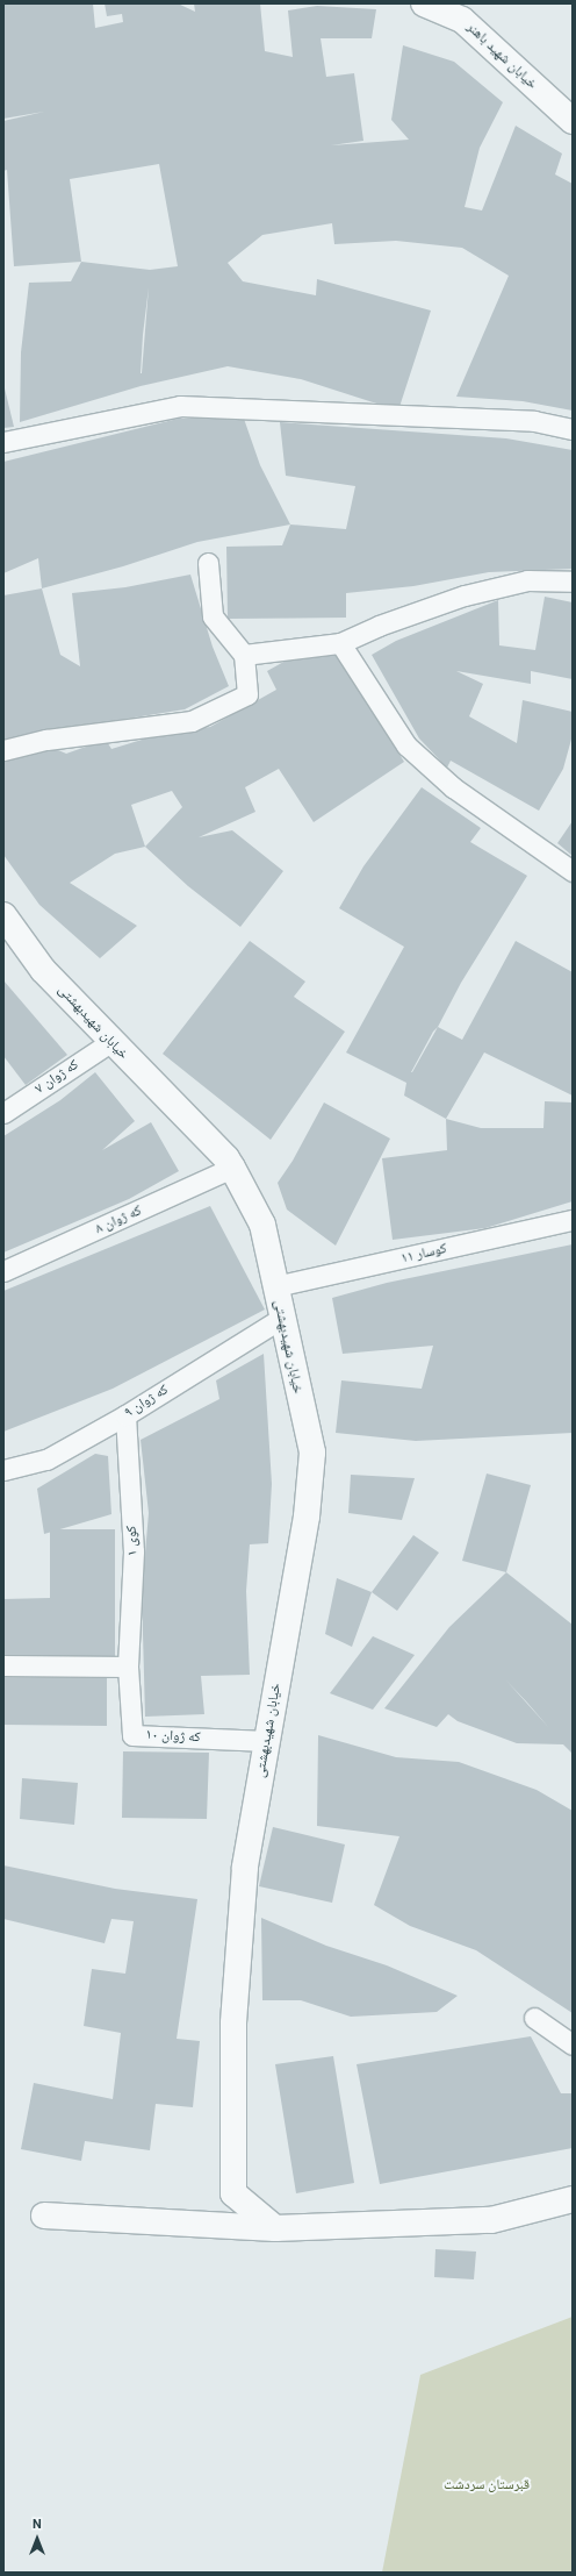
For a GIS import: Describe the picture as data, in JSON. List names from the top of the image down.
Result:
{
  "streets": {
    "street": ["خیابان شهید باهنر", "خیابان شهیدبهشتی"],
    "lane": [
      "که ژوان ۷",
      "که ژوان ۸",
      "کوسار ۱۱",
      "که ژوان ۹",
      "کوی ۱",
      "که ژوان ۱۰"
    ]
  },
  "crossings": [
    ["خیابان شهیدبهشتی", "که ژوان ۷"],
    ["خیابان شهیدبهشتی", "که ژوان ۸"],
    ["خیابان شهیدبهشتی", "کوسار ۱۱"],
    ["خیابان شهیدبهشتی", "که ژوان ۹"],
    ["خیابان شهیدبهشتی", "که ژوان ۱۰"],
    ["که ژوان ۹", "کوی ۱"],
    ["کوی ۱", "که ژوان ۱۰"]
  ],
  "parks": ["قبرستان سردشت"],
  "north": "top"
}
